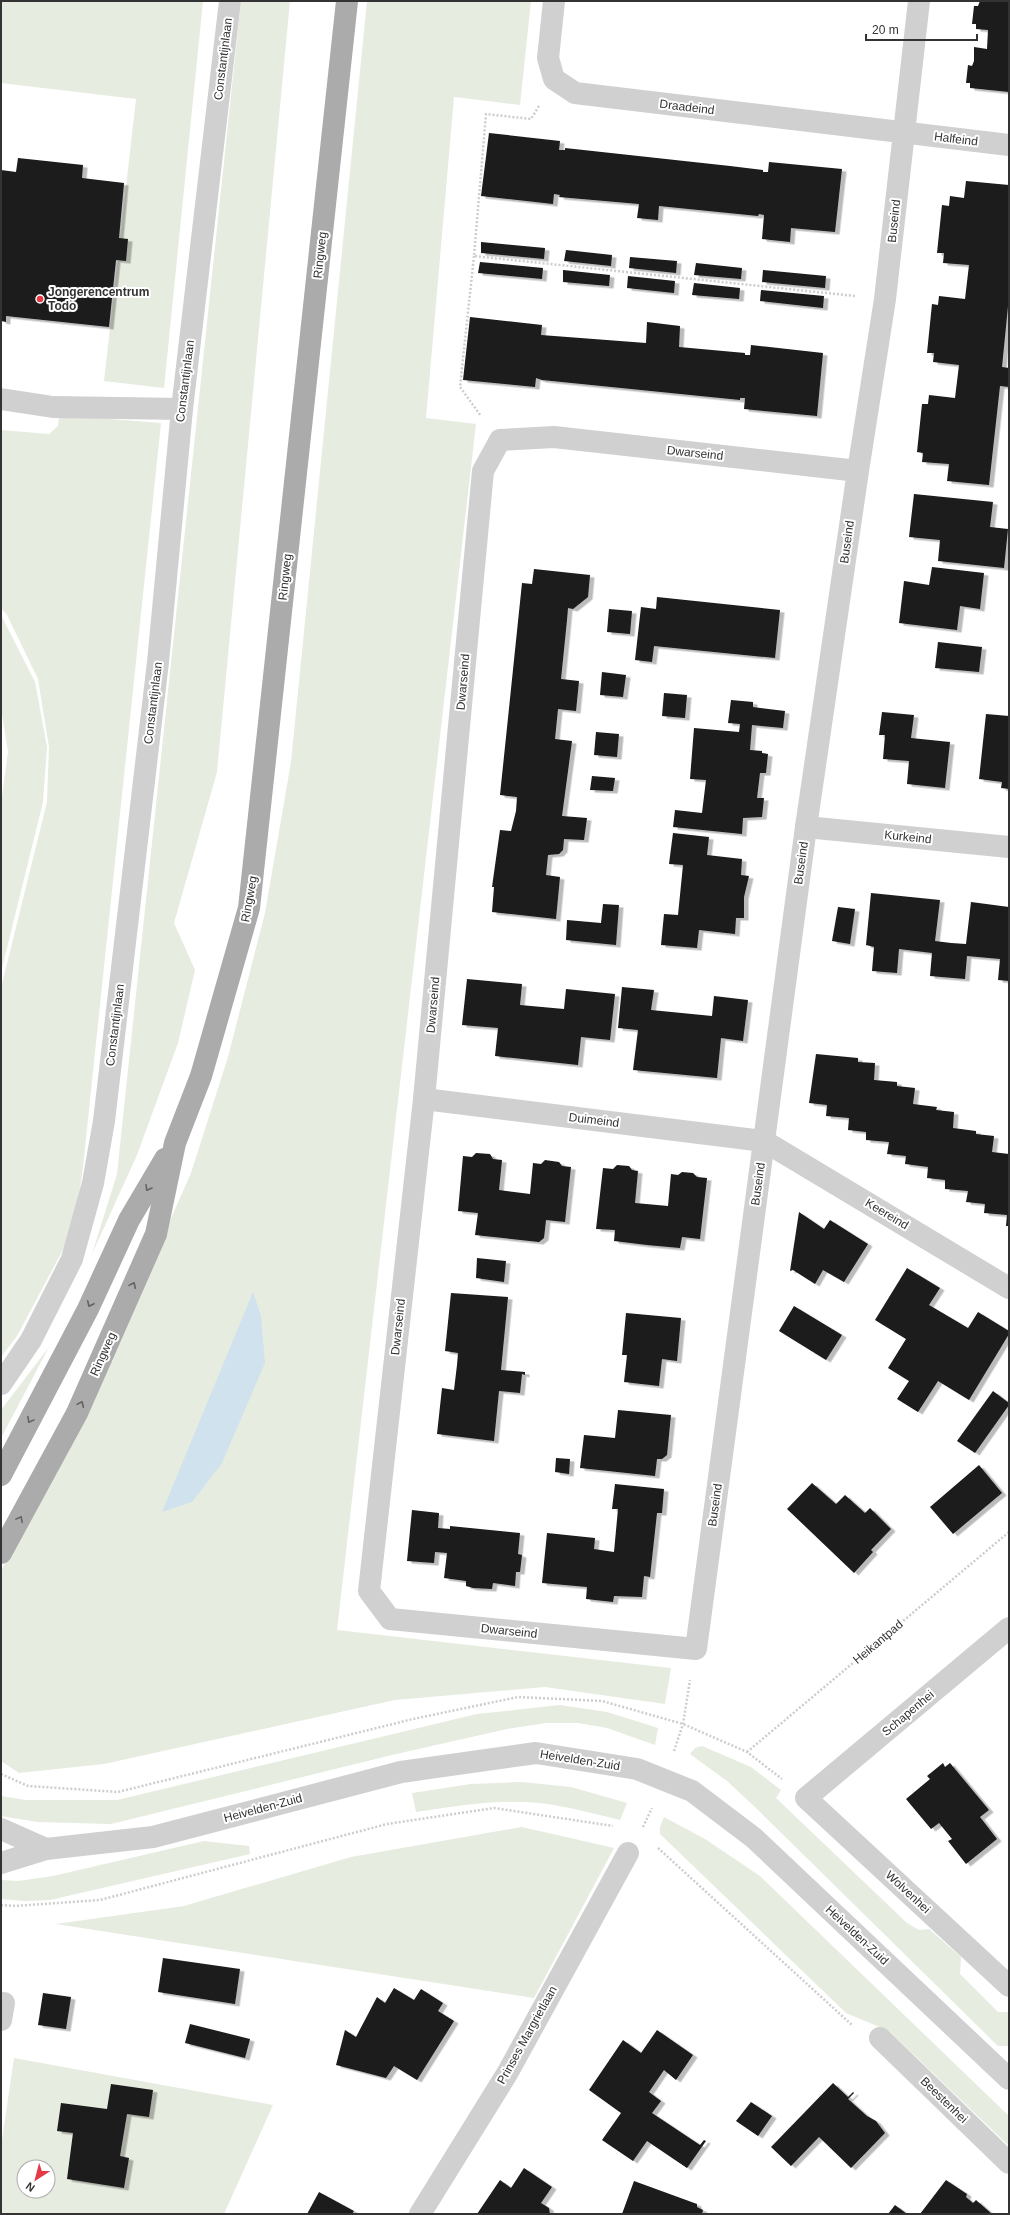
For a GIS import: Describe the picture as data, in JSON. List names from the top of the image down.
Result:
{
  "streets": {
    "main road": ["Ringweg"],
    "street": [
      "Constantijnlaan",
      "Draadeind",
      "Halfeind",
      "Buseind",
      "Dwarseind",
      "Kurkeind",
      "Duimeind",
      "Keereind",
      "Schapenhei",
      "Heivelden-Zuid",
      "Wolvenhei",
      "Prinses Margrietlaan",
      "Beestenhei"
    ],
    "path": ["Heikantpad"]
  },
  "crossings": [
    ["Draadeind", "Halfeind"],
    ["Draadeind", "Buseind"],
    ["Halfeind", "Buseind"],
    ["Buseind", "Dwarseind"],
    ["Buseind", "Kurkeind"],
    ["Buseind", "Duimeind"],
    ["Buseind", "Keereind"],
    ["Dwarseind", "Duimeind"],
    ["Duimeind", "Keereind"],
    ["Schapenhei", "Wolvenhei"]
  ],
  "places": ["Jongerencentrum Todo"],
  "scale_bar": "20 m",
  "north": "bottom left"
}
